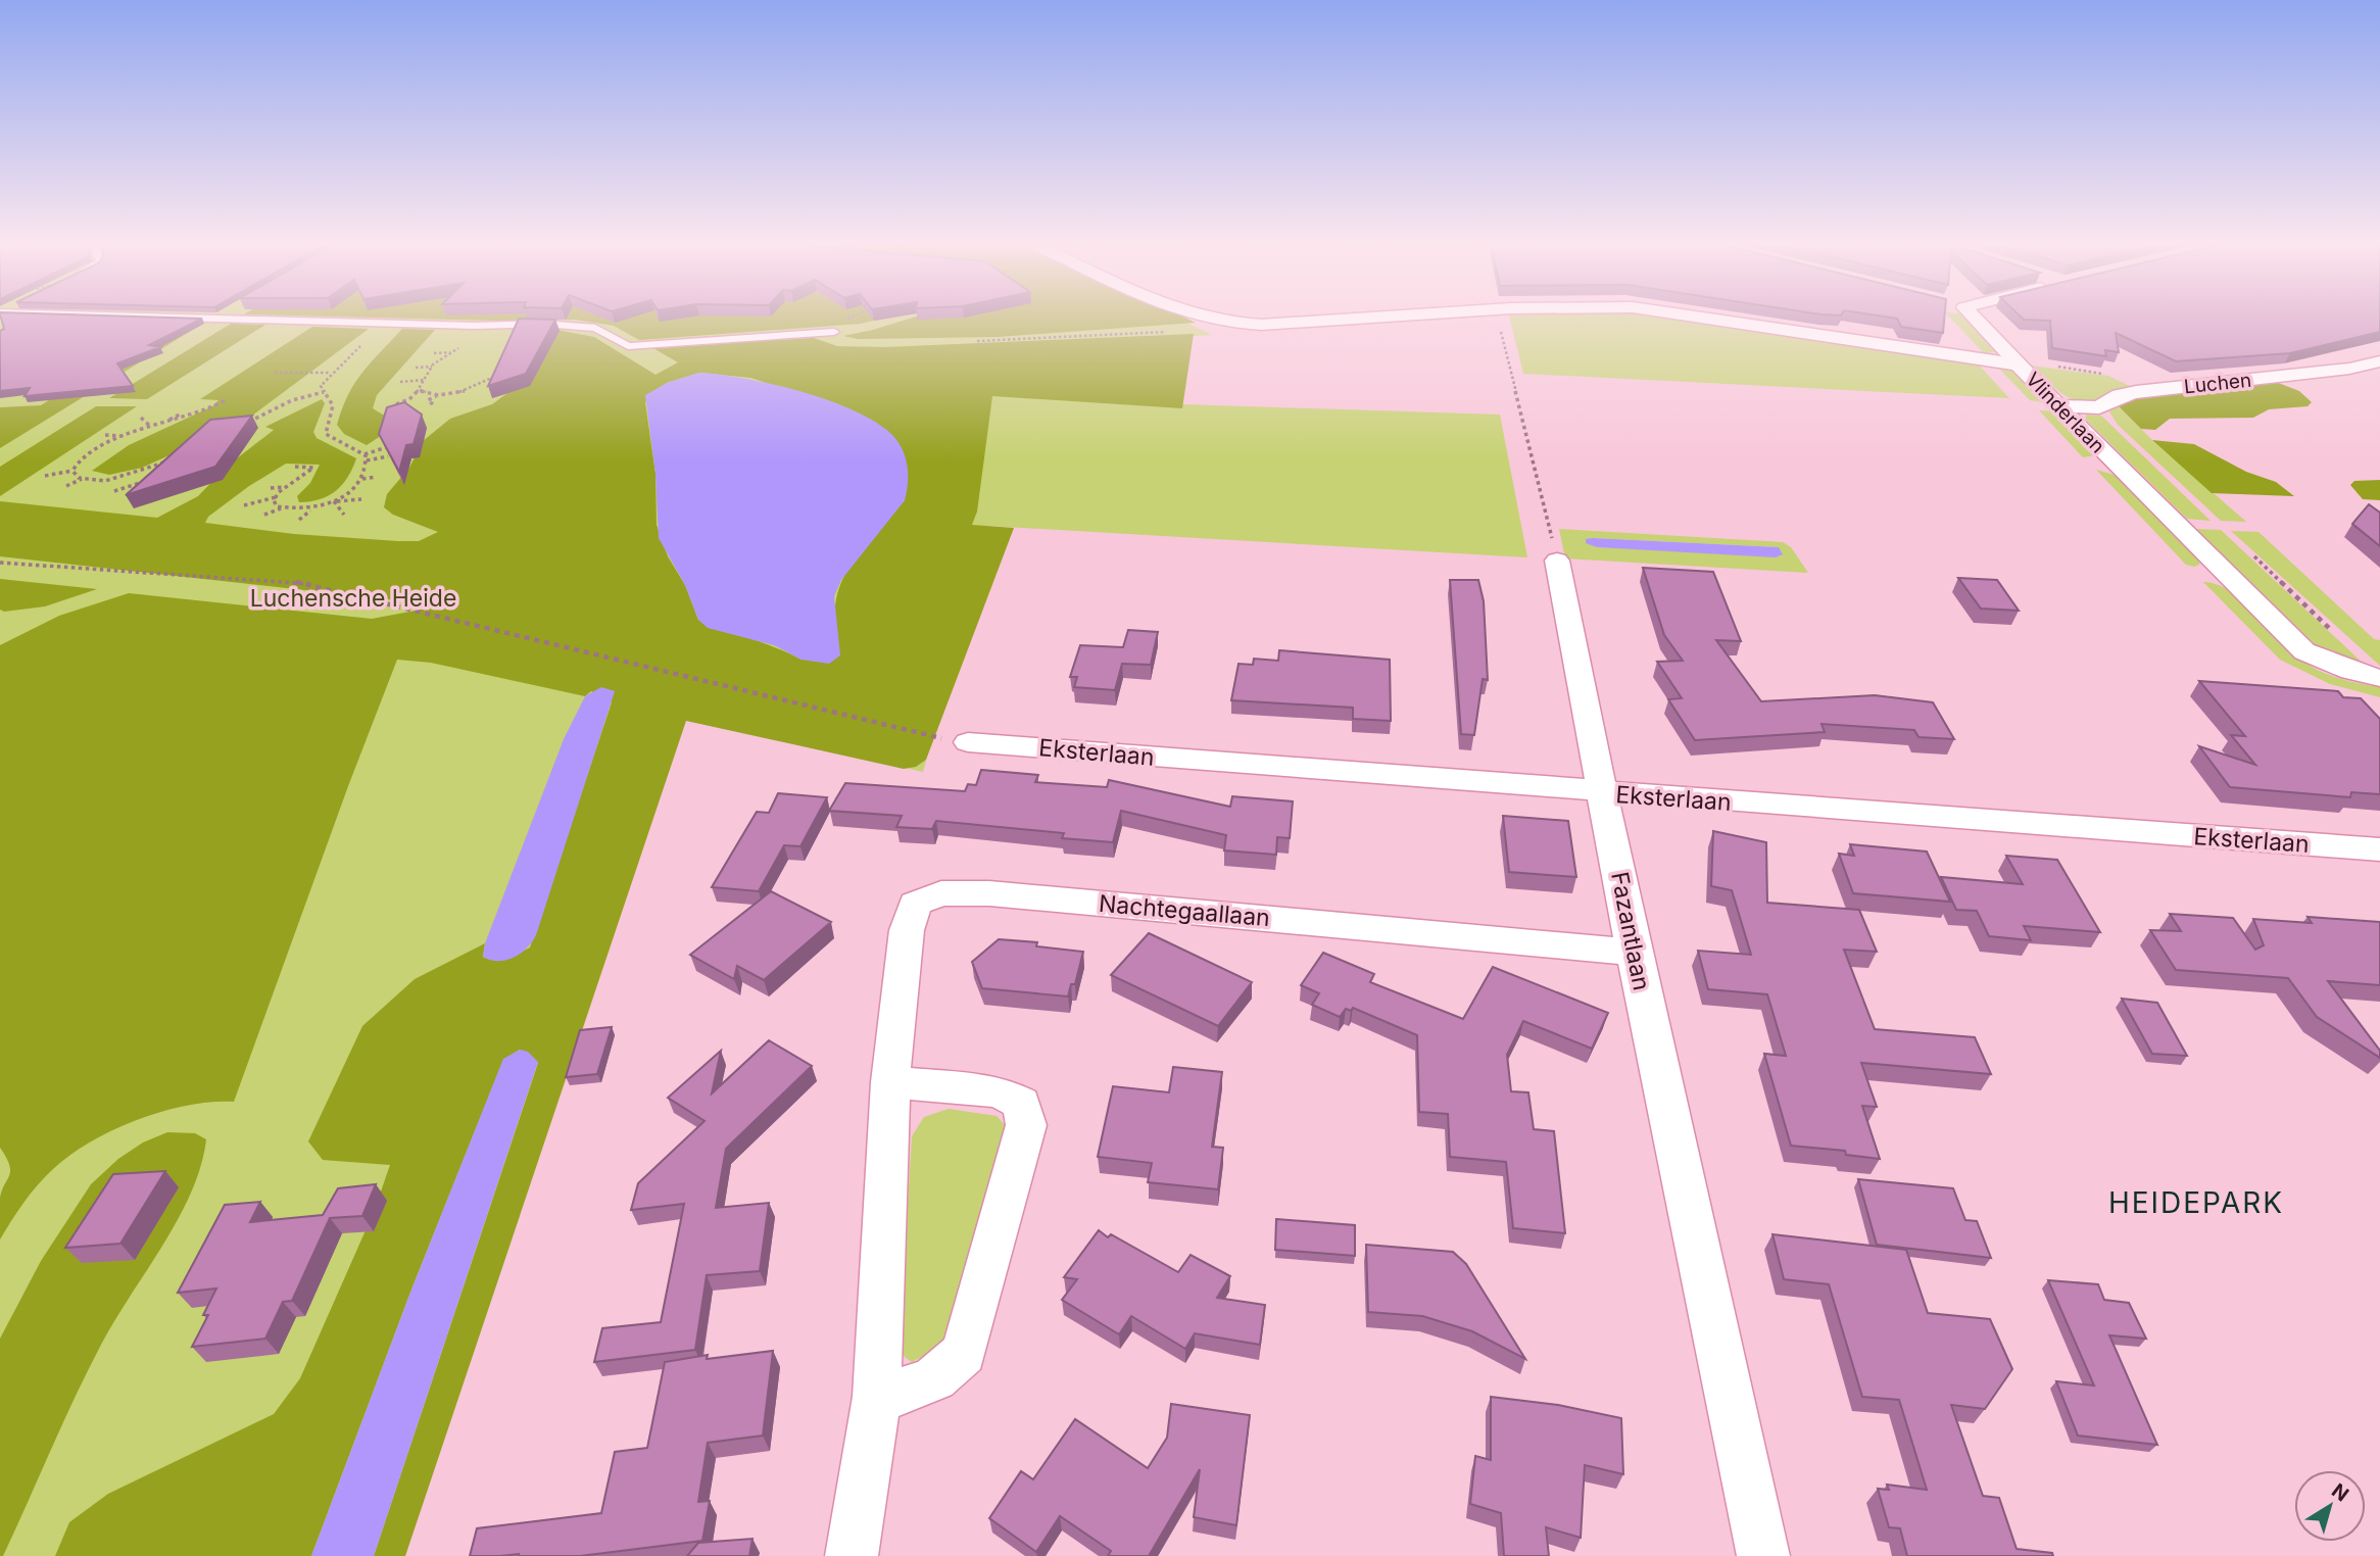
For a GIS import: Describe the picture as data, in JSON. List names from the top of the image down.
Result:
{
  "streets": {
    "street": [
      "Luchen",
      "Vlinderlaan",
      "Eksterlaan",
      "Nachtegaallaan",
      "Fazantlaan"
    ]
  },
  "crossings": [
    ["Luchen", "Vlinderlaan"],
    ["Eksterlaan", "Fazantlaan"],
    ["Nachtegaallaan", "Fazantlaan"]
  ],
  "districts": ["HEIDEPARK"],
  "parks": ["Luchensche Heide"],
  "north": "top right"
}
